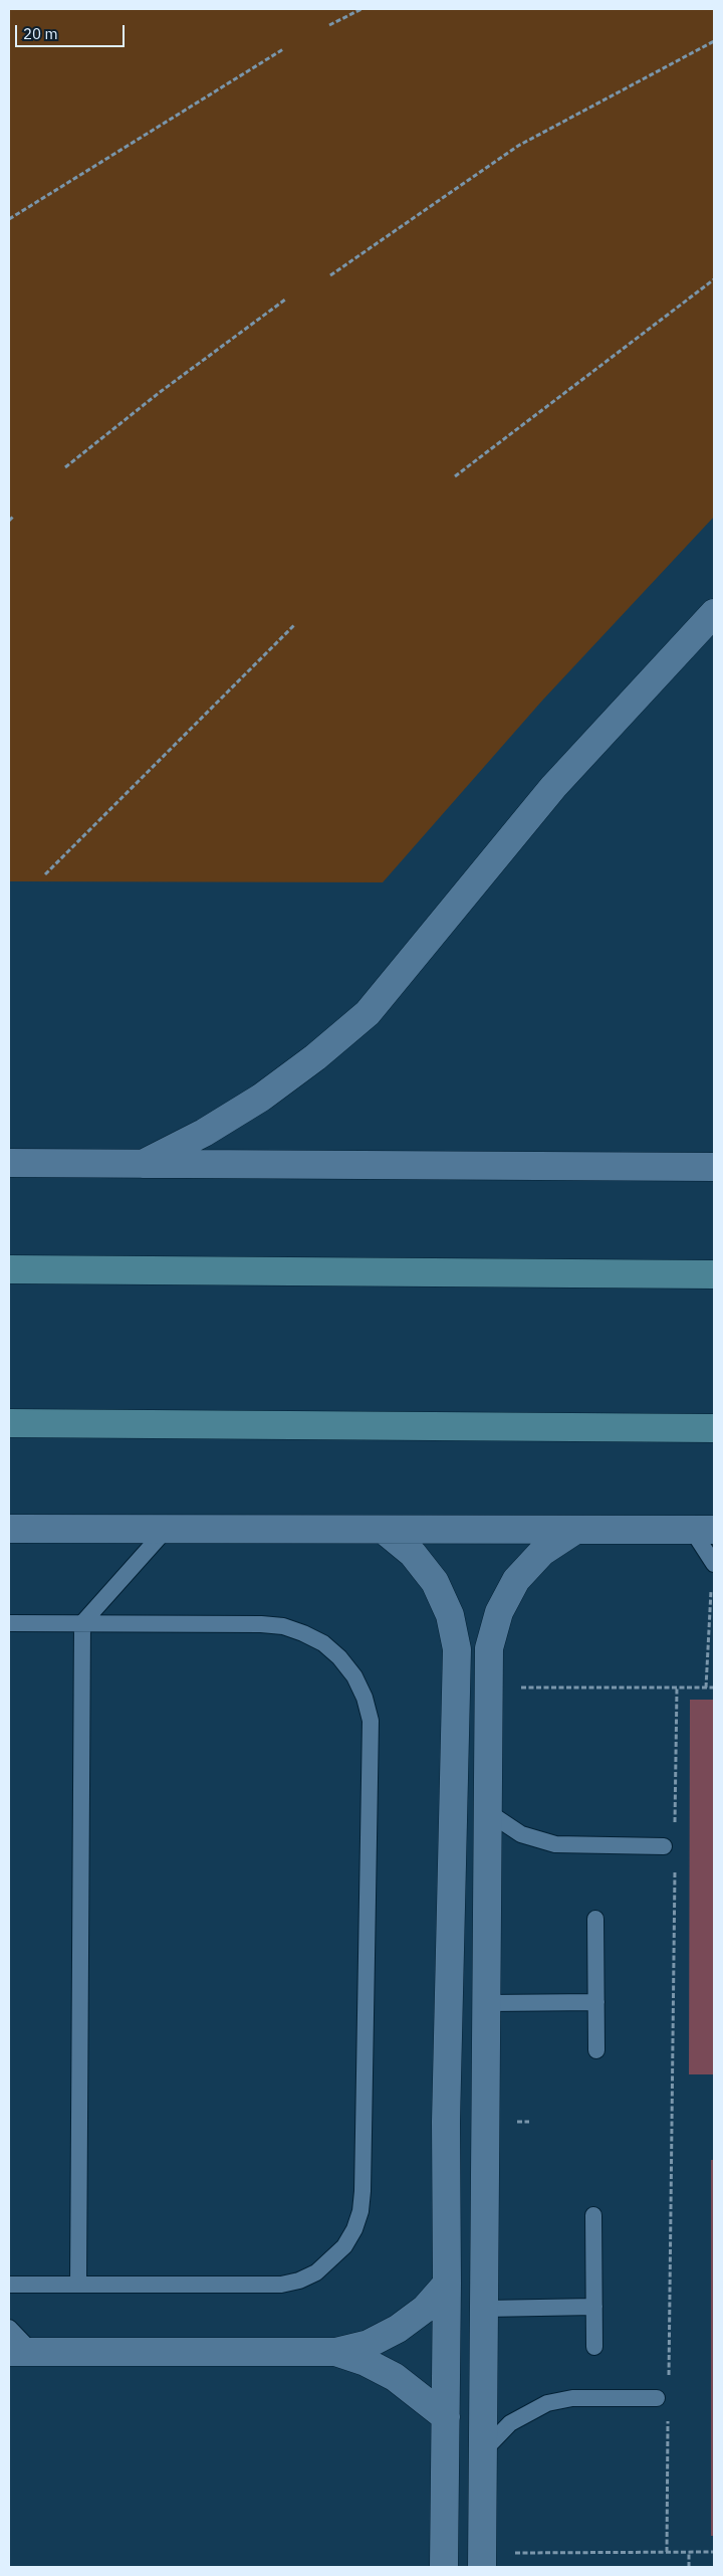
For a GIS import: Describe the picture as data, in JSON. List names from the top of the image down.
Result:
{
  "scale_bar": "20 m"
}
